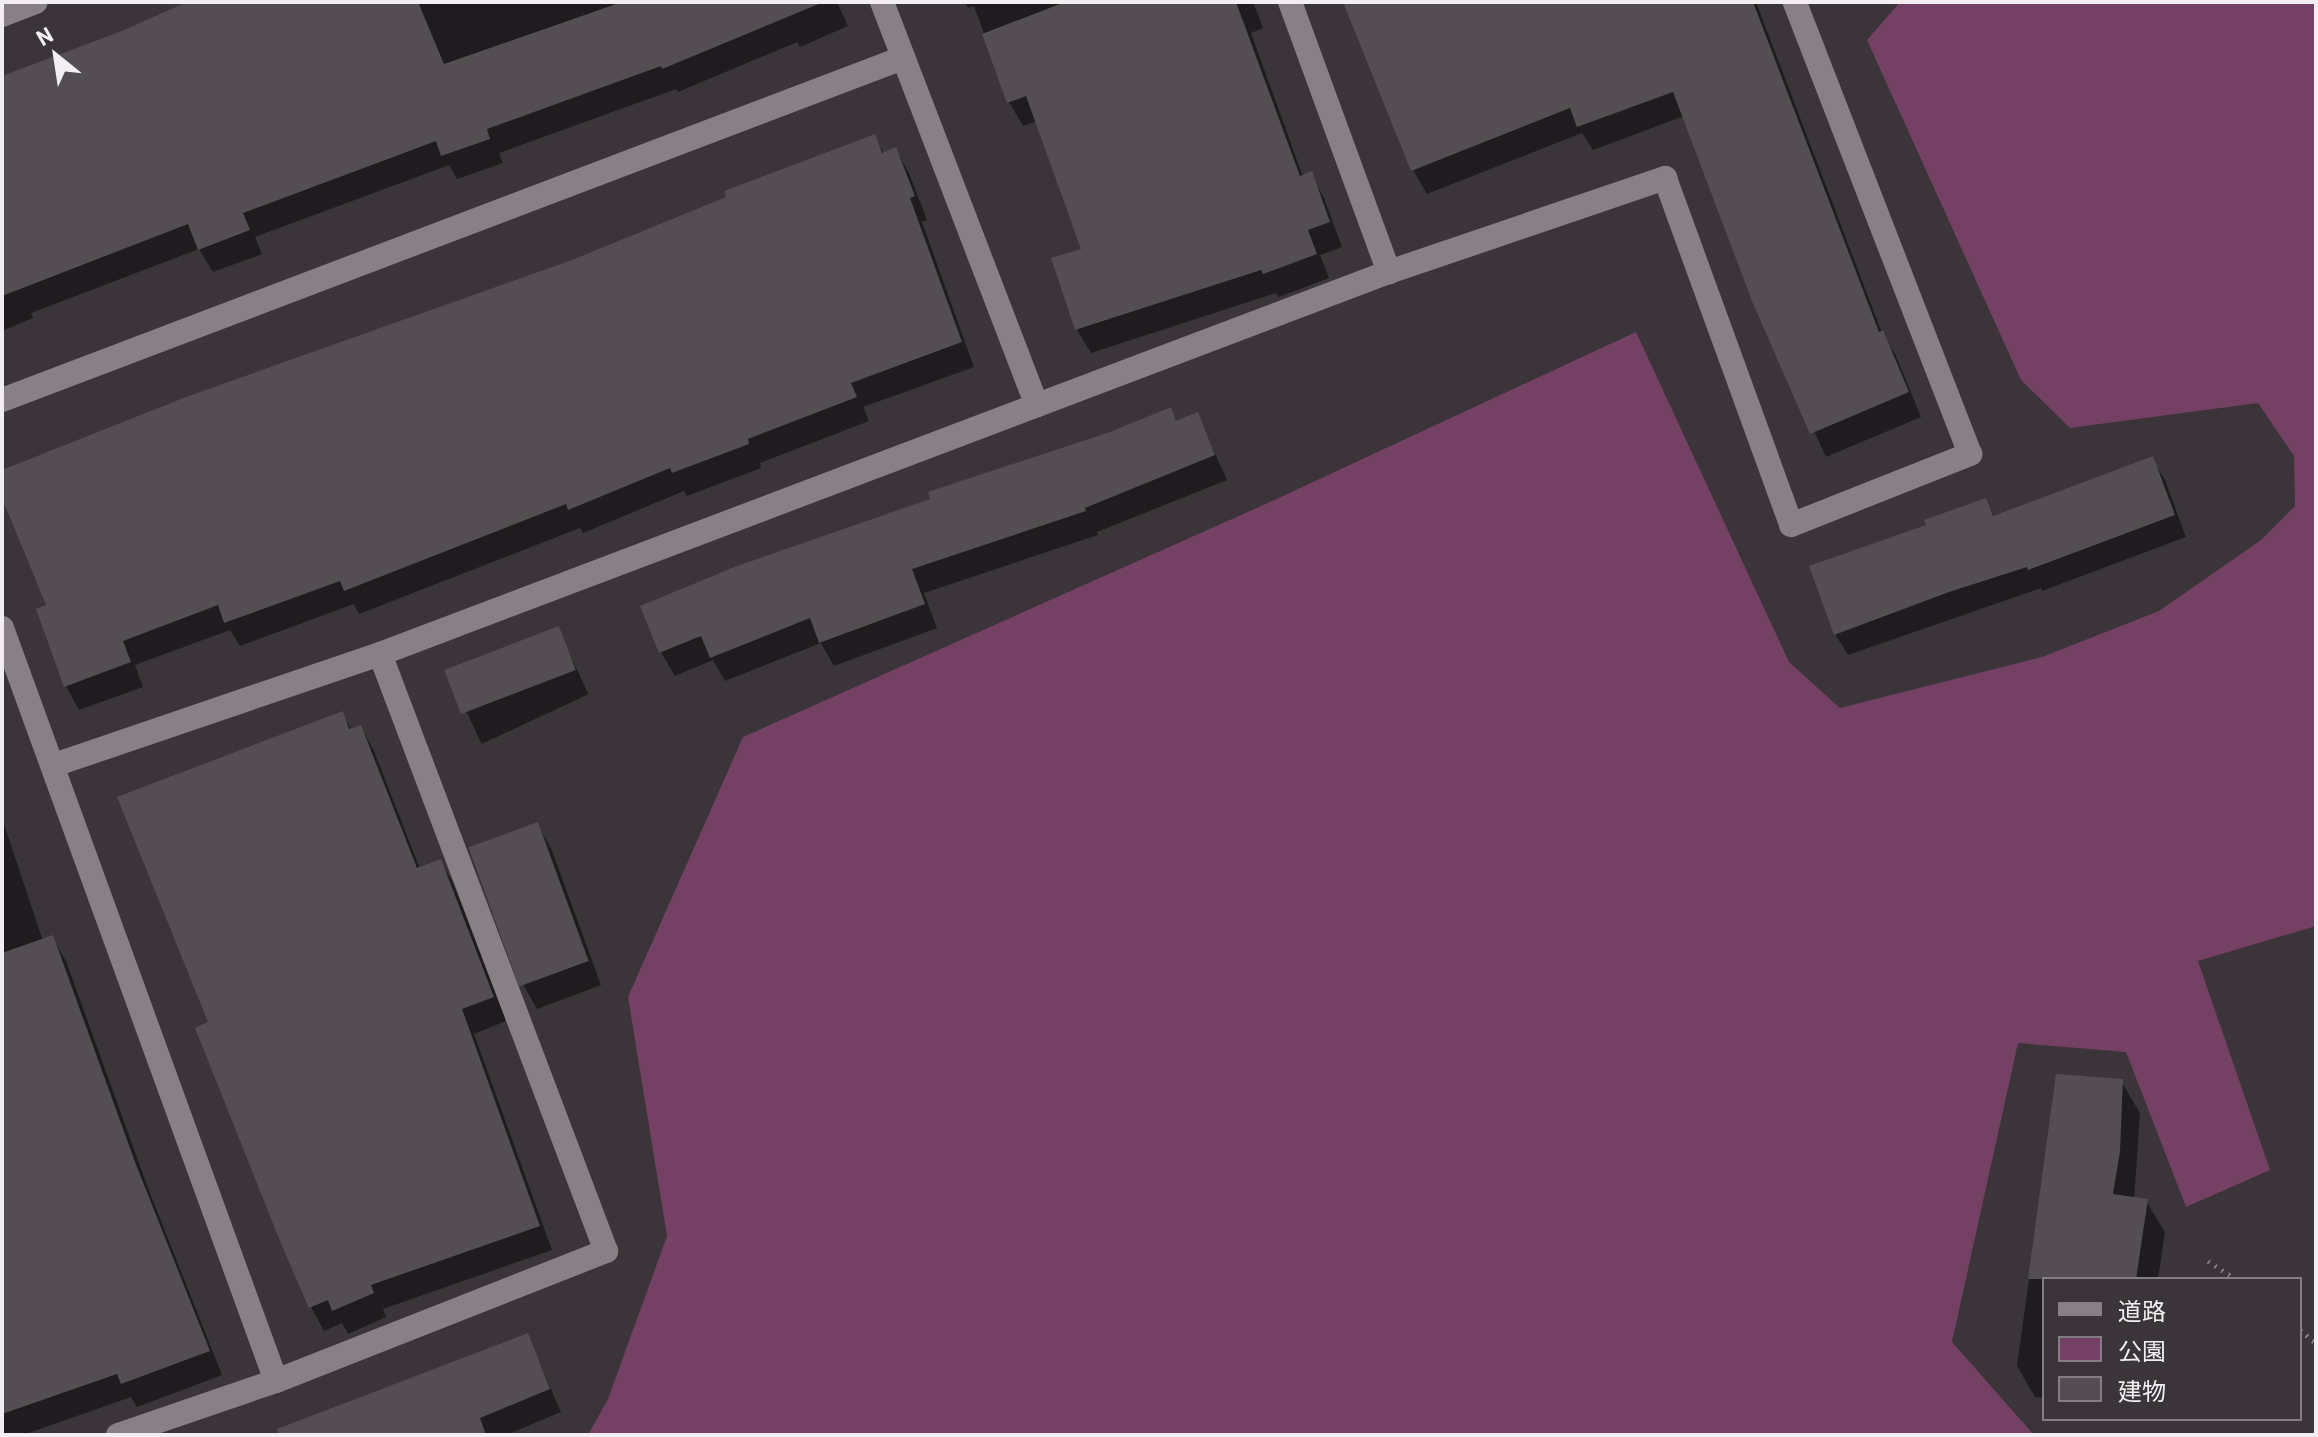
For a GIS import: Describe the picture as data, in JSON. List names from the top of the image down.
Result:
{
  "legend": ["道路", "公園", "建物"],
  "north": "top left"
}
